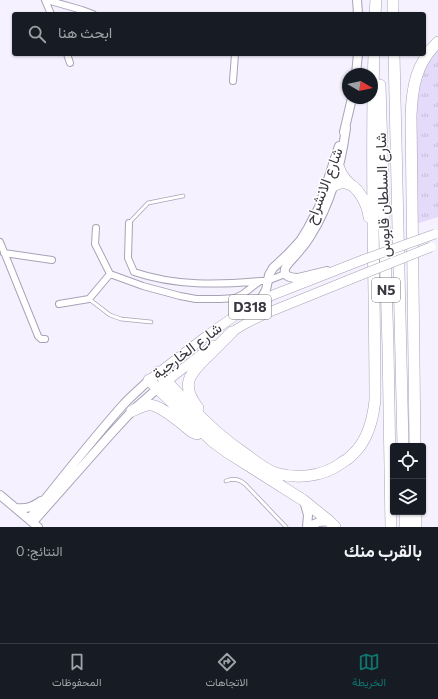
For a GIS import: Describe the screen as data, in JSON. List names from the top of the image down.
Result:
{
  "streets": {
    "highway": ["شارع السلطان قابوس", "N5"],
    "main road": ["D318", "شارع الخارجية"],
    "street": ["شارع الانشراح"]
  },
  "crossings": [
    ["شارع الانشراح", "شارع الخارجية"]
  ],
  "north": "right",
  "page": {
    "search": "ابحث هنا",
    "heading": ["بالقرب منك", "النتائج: 0"],
    "nav": ["الخريطة", "الاتجاهات", "المحفوظات"]
  }
}
